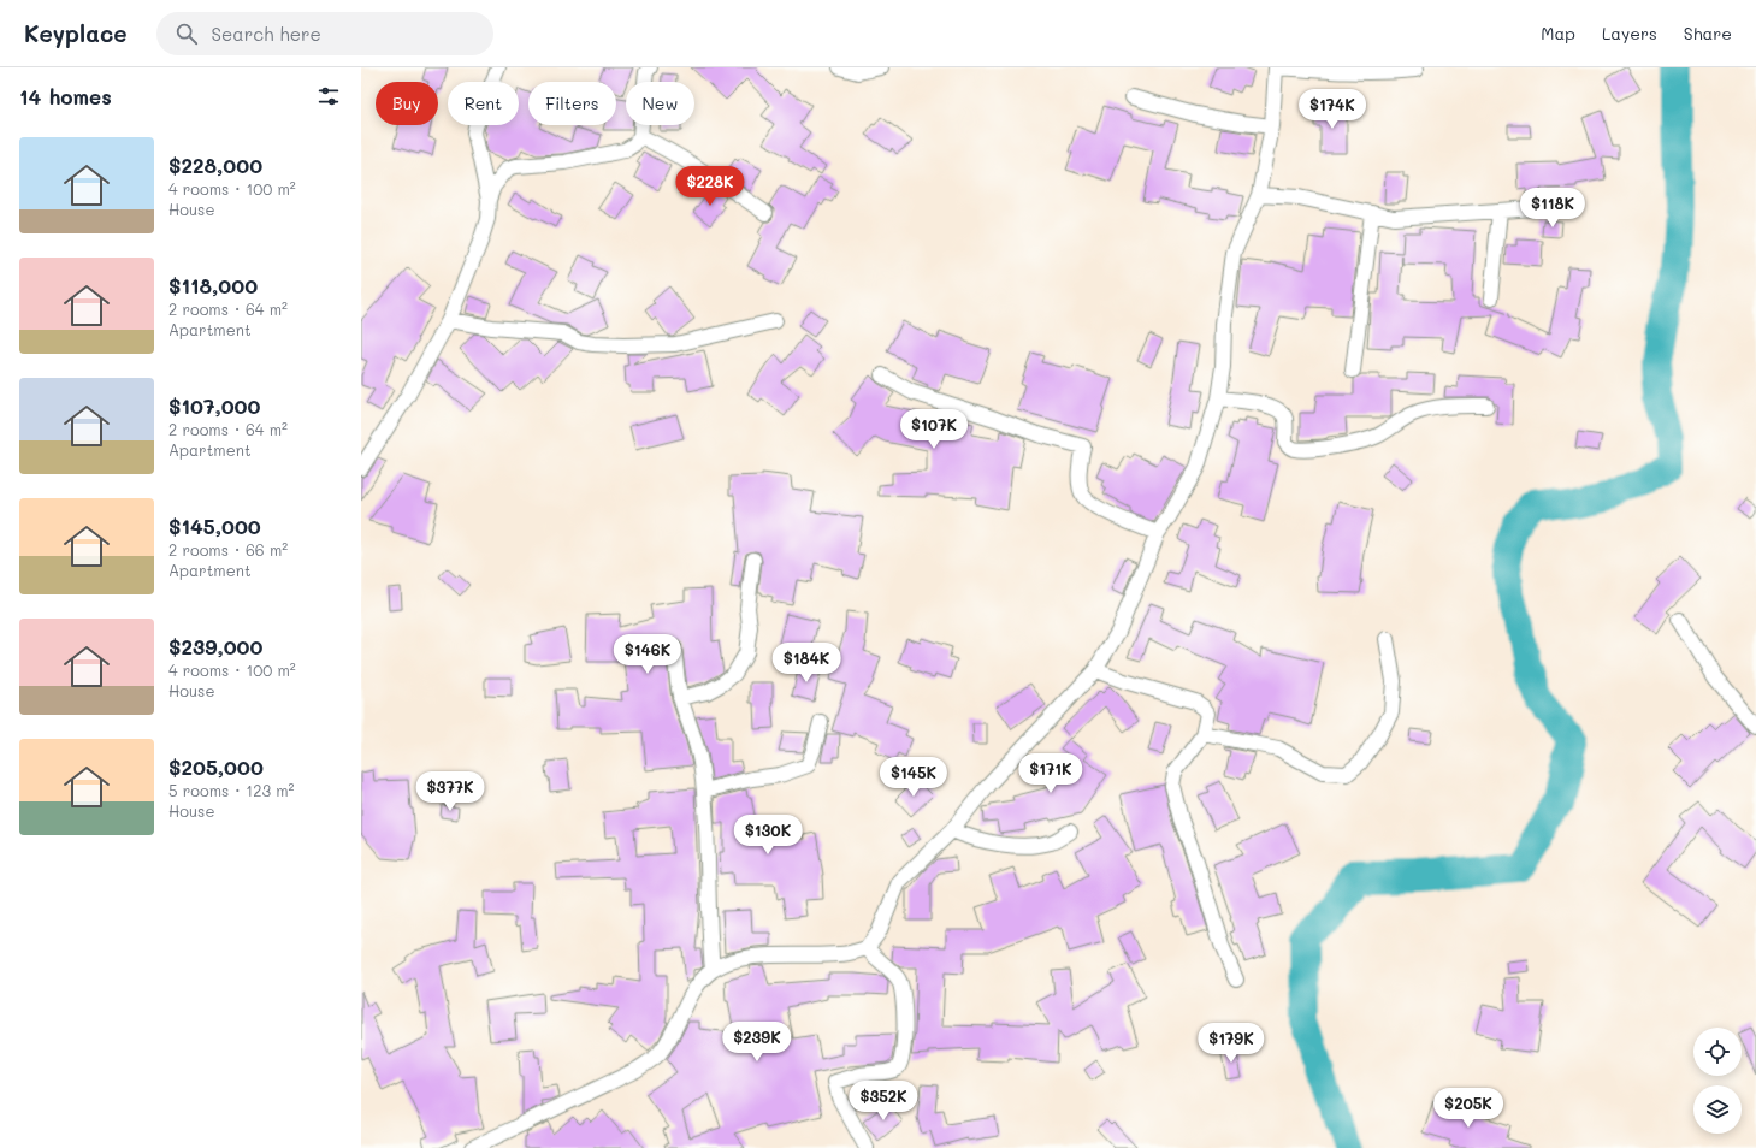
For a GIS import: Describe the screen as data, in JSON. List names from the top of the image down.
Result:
{
  "page": {
    "header": "Keyplace",
    "search": "Search here",
    "nav": ["Map", "Layers", "Share"],
    "heading": "14 homes",
    "chip": [
      "Buy",
      "Rent",
      "Filters",
      "New"
    ],
    "price": [
      "$174K",
      "$228K",
      "$118K",
      "$107K",
      "$146K",
      "$184K",
      "$171K",
      "$145K",
      "$377K",
      "$130K",
      "$239K",
      "$179K",
      "$352K",
      "$205K"
    ],
    "list": [
      {
        "name": "$228,000",
        "note": "4 rooms · 100 m² · House"
      },
      {
        "name": "$118,000",
        "note": "2 rooms · 64 m² · Apartment"
      },
      {
        "name": "$107,000",
        "note": "2 rooms · 64 m² · Apartment"
      },
      {
        "name": "$145,000",
        "note": "2 rooms · 66 m² · Apartment"
      },
      {
        "name": "$239,000",
        "note": "4 rooms · 100 m² · House"
      },
      {
        "name": "$205,000",
        "note": "5 rooms · 123 m² · House"
      }
    ]
  }
}
